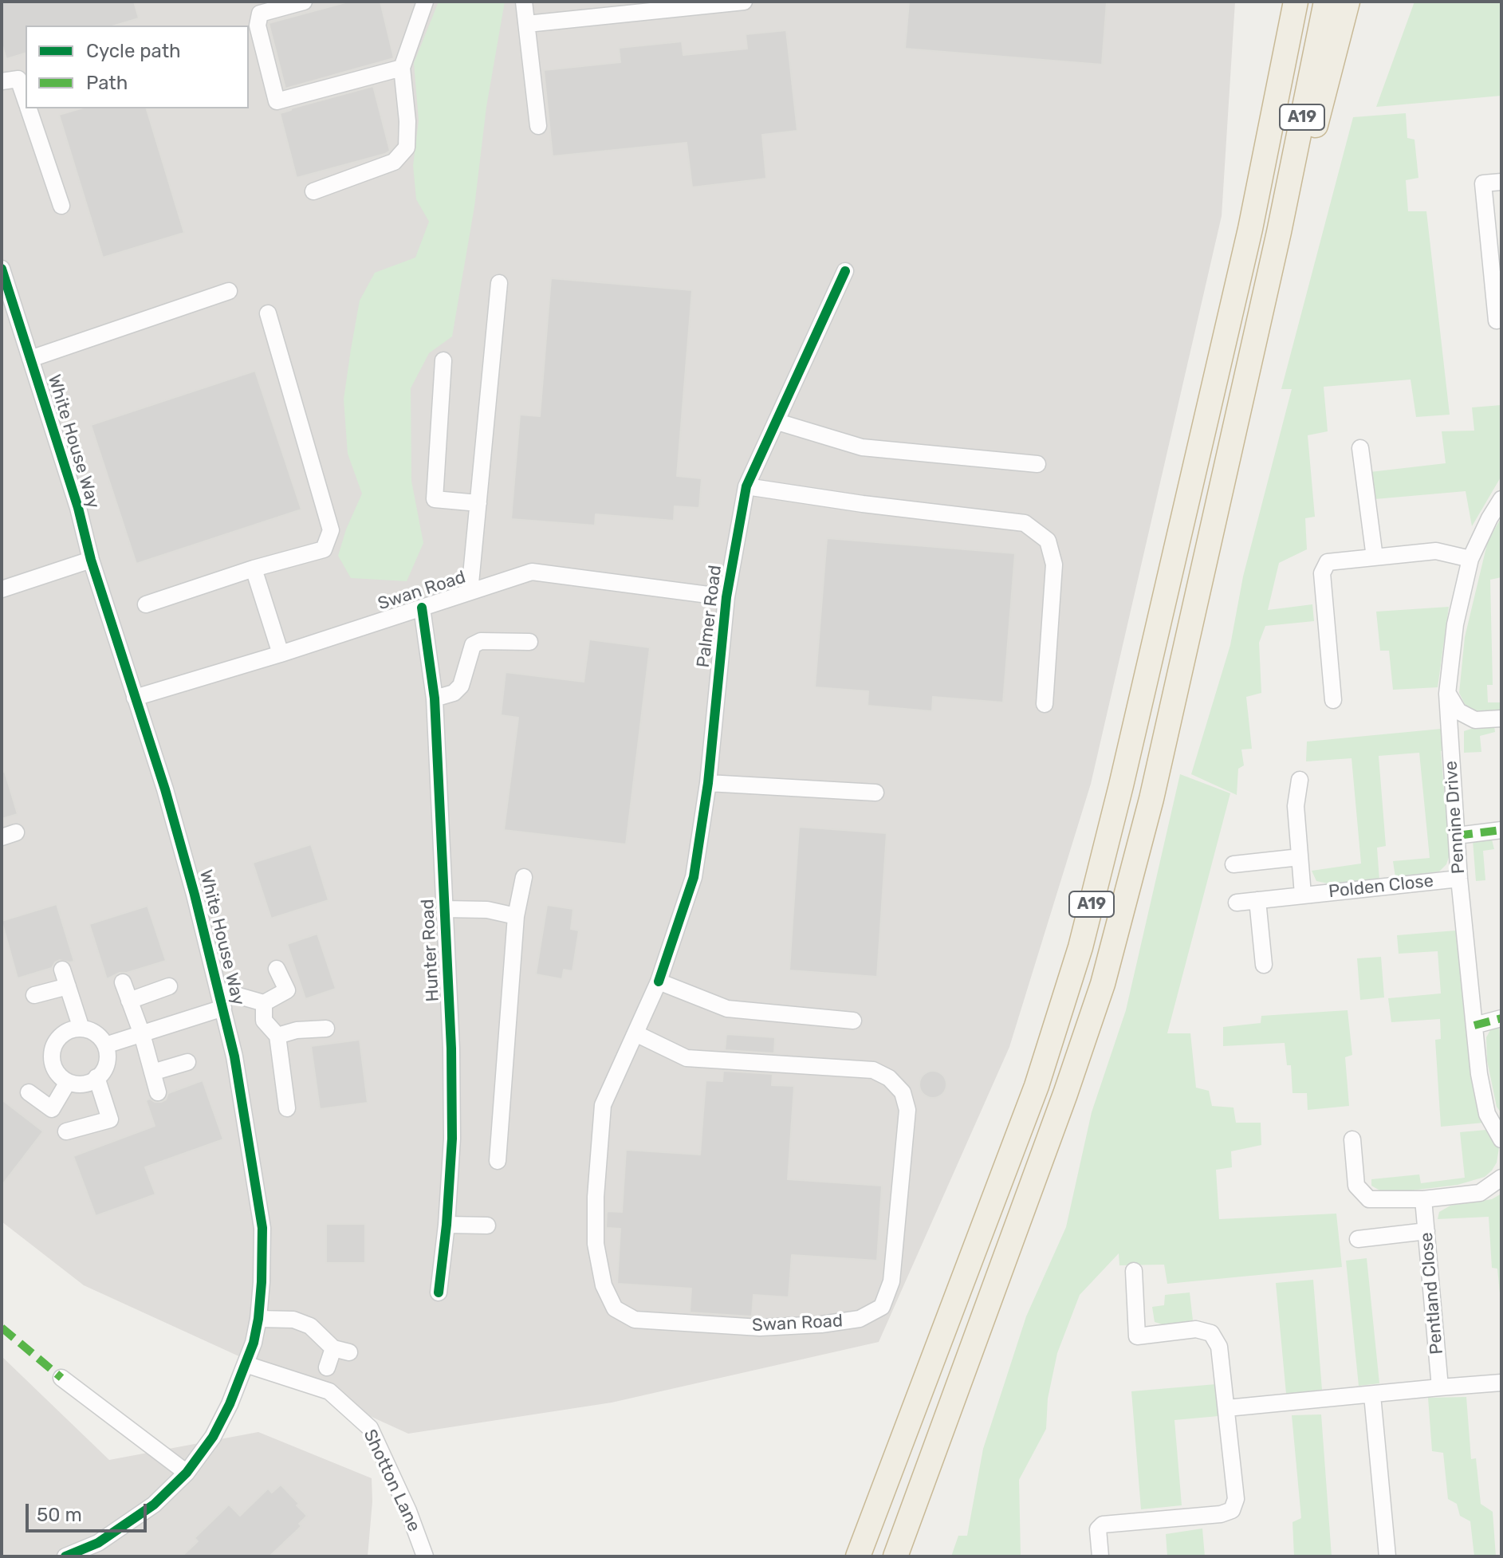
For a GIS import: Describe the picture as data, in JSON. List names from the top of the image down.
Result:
{
  "streets": {
    "highway": ["A19"],
    "street": [
      "White House Way",
      "Swan Road",
      "Palmer Road",
      "Pennine Drive",
      "Polden Close",
      "Hunter Road",
      "Pentland Close",
      "Shotton Lane"
    ]
  },
  "crossings": [
    ["White House Way", "Swan Road"],
    ["White House Way", "Shotton Lane"],
    ["Swan Road", "Palmer Road"],
    ["Swan Road", "Hunter Road"],
    ["Pennine Drive", "Polden Close"]
  ],
  "legend": ["Cycle path", "Path"],
  "scale_bar": "50 m"
}
